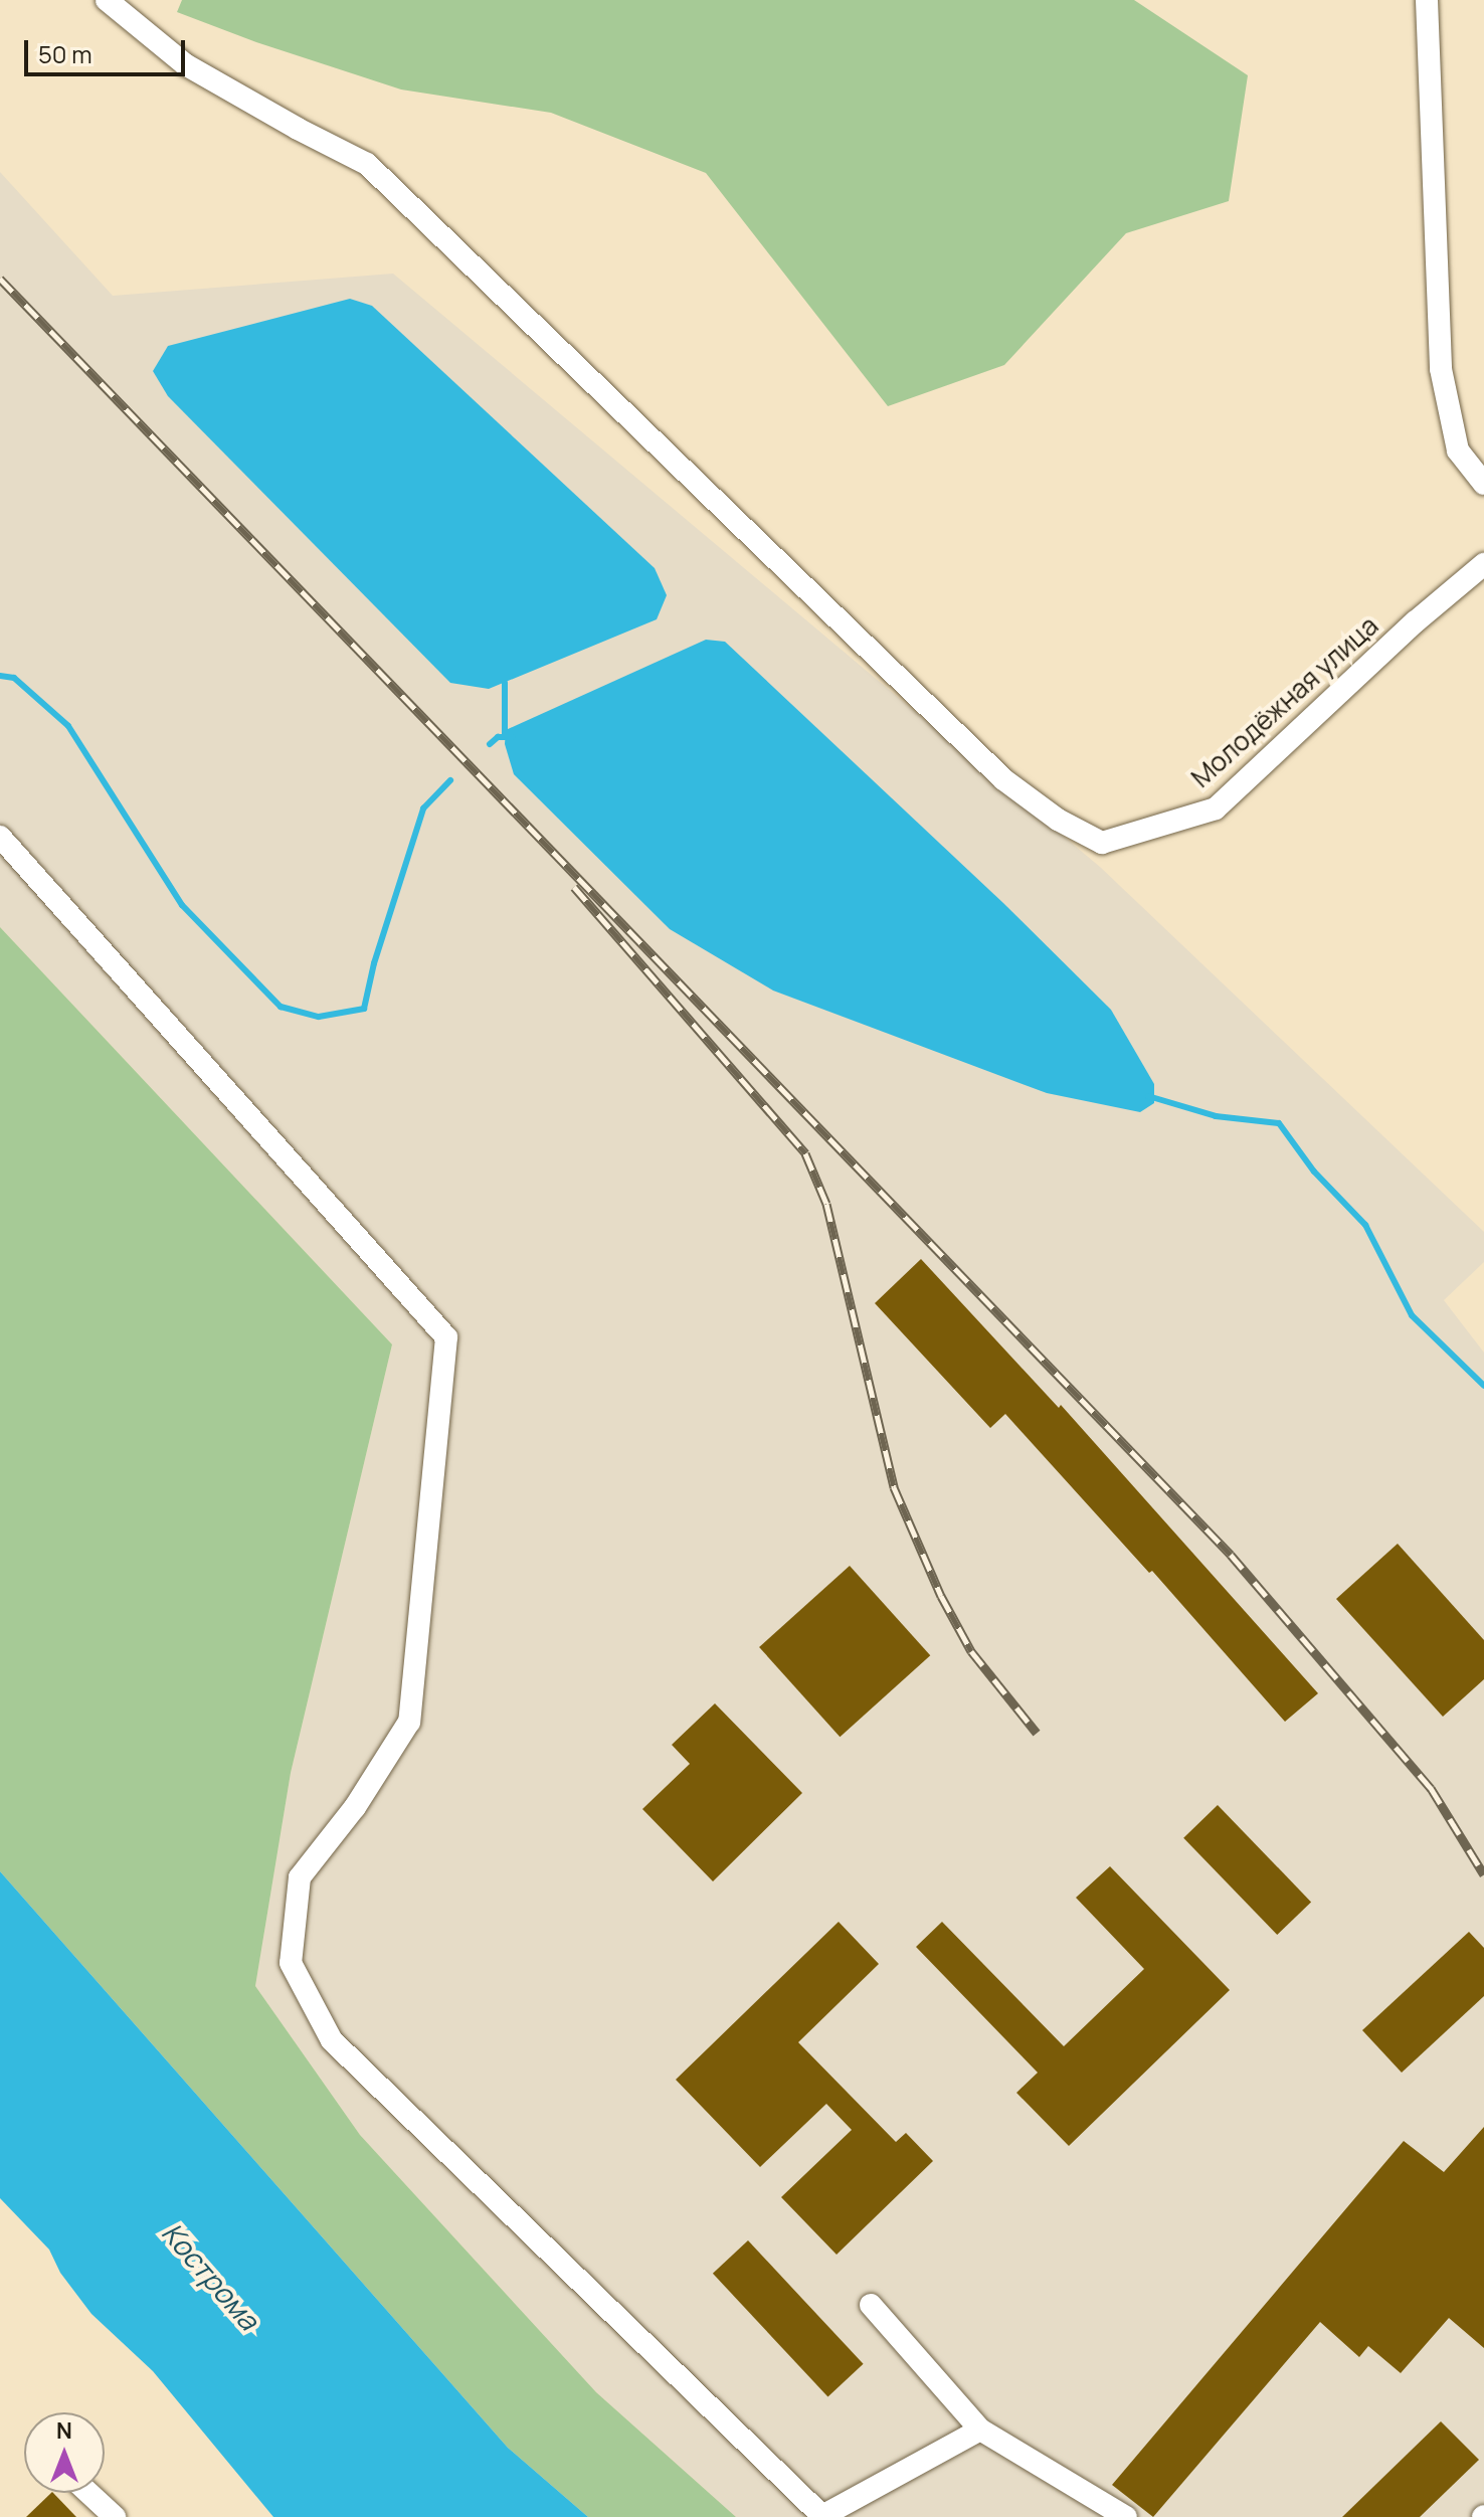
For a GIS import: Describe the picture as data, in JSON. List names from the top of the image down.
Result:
{
  "streets": {
    "street": ["Молодёжная улица"]
  },
  "water": ["Кострома"],
  "scale_bar": "50 m",
  "north": "top"
}
